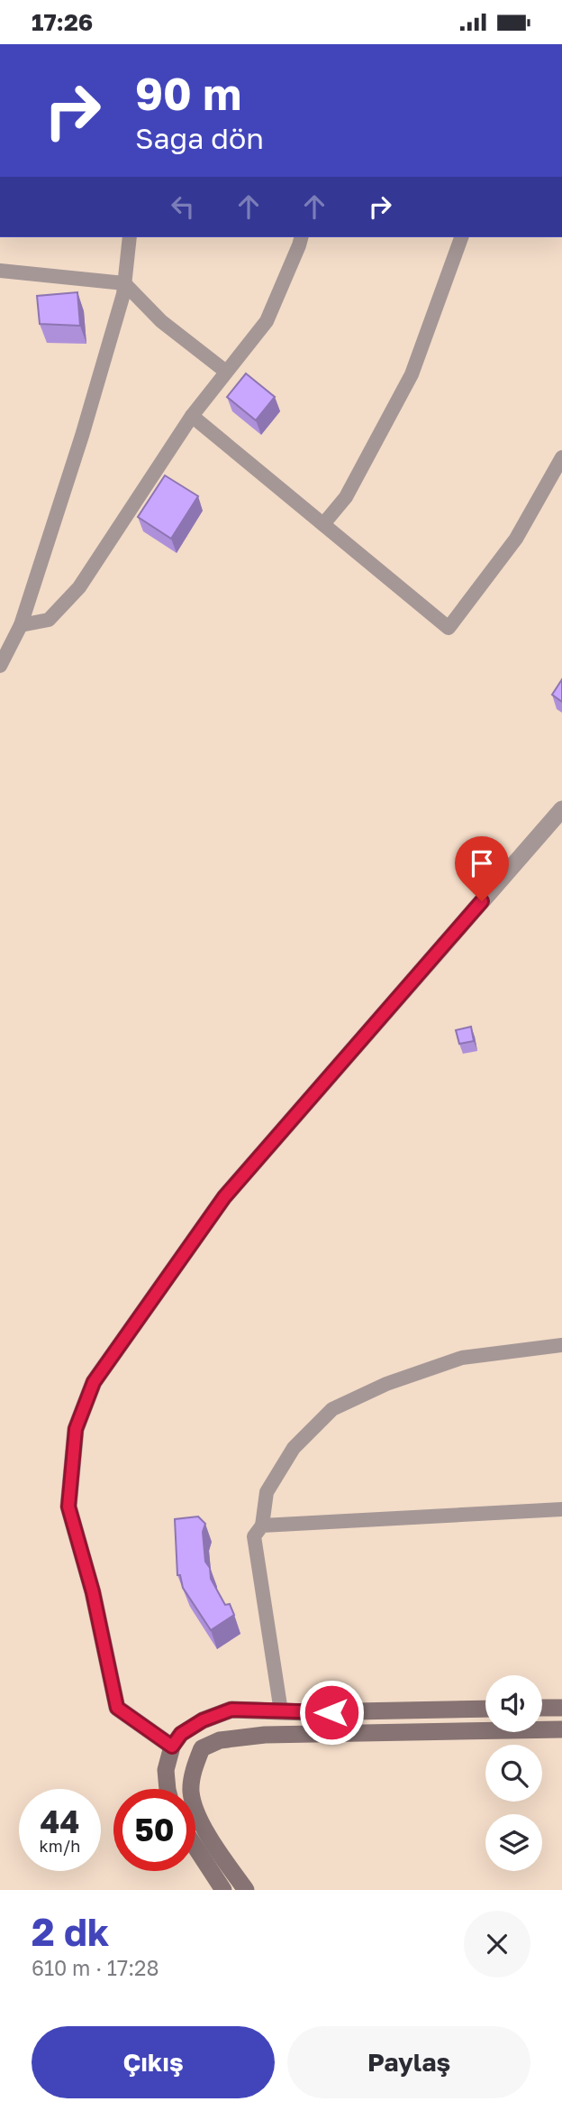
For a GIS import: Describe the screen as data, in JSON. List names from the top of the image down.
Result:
{
  "page": {
    "status": "17:26",
    "turn": ["90 m", "Sağa dön"],
    "speed": "44 km/h",
    "limit": "50",
    "heading": ["2 dk", "610 m · 17:28"],
    "buttons": ["Çıkış", "Paylaş"]
  }
}
